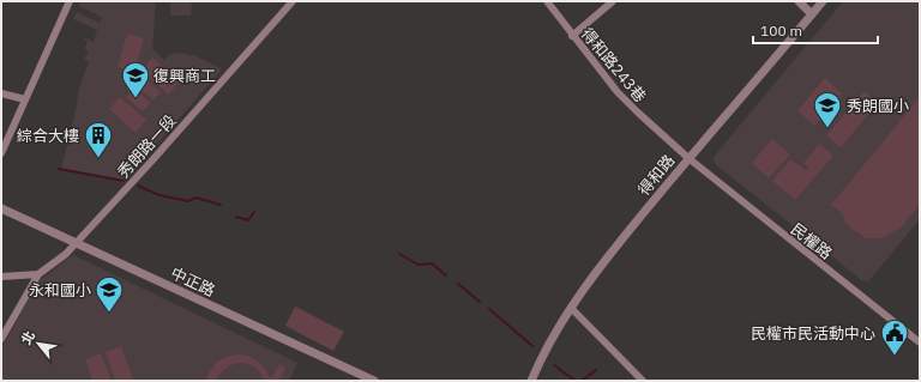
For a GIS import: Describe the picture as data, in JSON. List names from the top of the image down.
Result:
{
  "streets": {
    "street": [
      "得和路243巷",
      "秀朗路一段",
      "得和路",
      "民權路",
      "中正路"
    ]
  },
  "crossings": [
    ["得和路243巷", "得和路"],
    ["得和路243巷", "民權路"],
    ["秀朗路一段", "中正路"],
    ["得和路", "民權路"]
  ],
  "places": {
    "school or university": ["復興商工", "秀朗國小", "永和國小"],
    "building": ["綜合大樓"],
    "public building": ["民權市民活動中心"]
  },
  "scale_bar": "100 m",
  "north": "top left"
}
